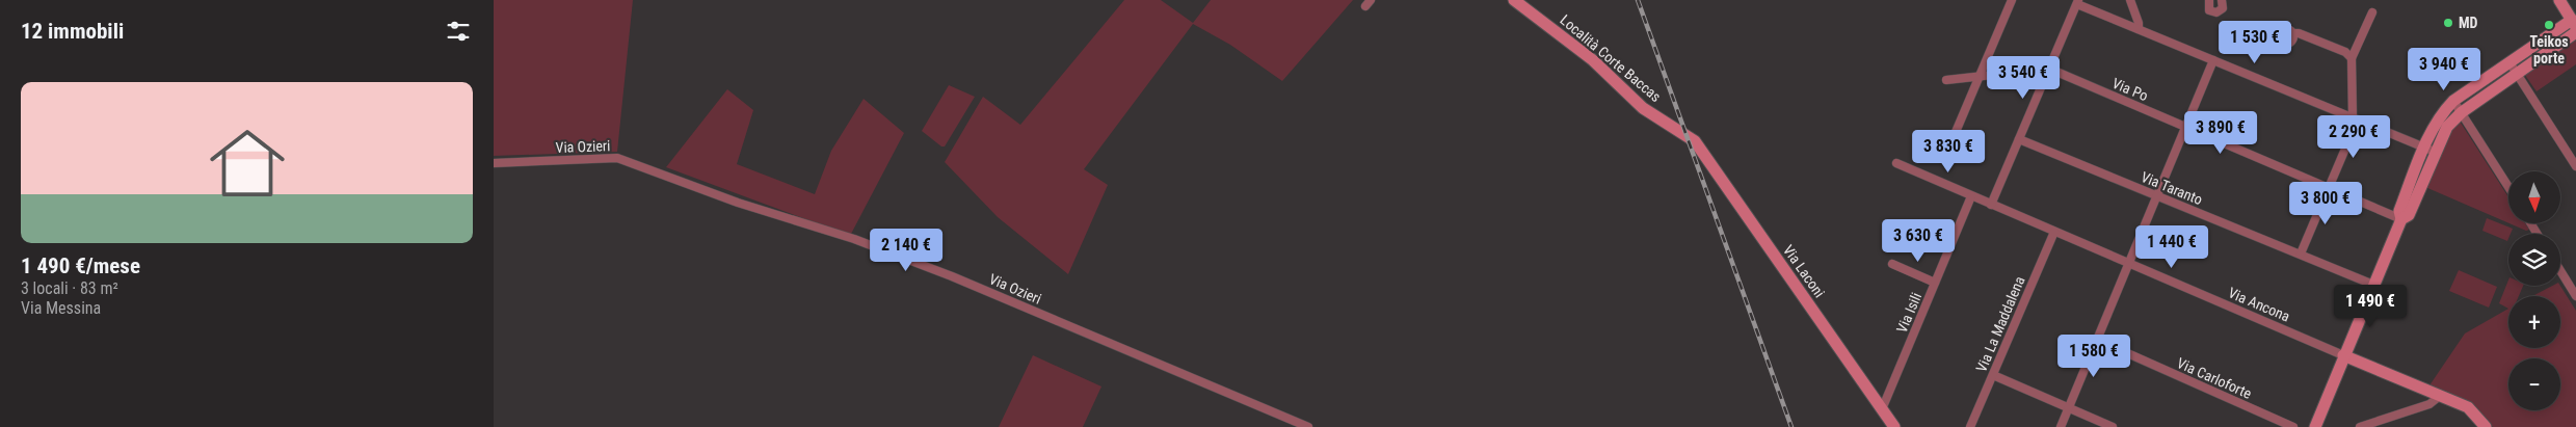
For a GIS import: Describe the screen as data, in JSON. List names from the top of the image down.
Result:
{
  "streets": {
    "street": [
      "Località Corte Baccas",
      "Via Po",
      "Via Ozieri",
      "Via Taranto",
      "Via Laconi",
      "Via Ancona",
      "Via Isili",
      "Via La Maddalena",
      "Via Carloforte"
    ]
  },
  "crossings": [
    ["Località Corte Baccas", "Via Laconi"],
    ["Via Laconi", "Via Isili"],
    ["Via Ancona", "Via Isili"],
    ["Via Ancona", "Via La Maddalena"]
  ],
  "places": ["MD", "Teikos porte"],
  "north": "bottom",
  "page": {
    "heading": "12 immobili",
    "price": [
      "1 530 €",
      "3 940 €",
      "3 540 €",
      "3 890 €",
      "2 290 €",
      "3 830 €",
      "3 800 €",
      "3 630 €",
      "1 440 €",
      "2 140 €",
      "1 490 €",
      "1 580 €"
    ],
    "list": [
      {
        "name": "1 490 €/mese",
        "note": "3 locali · 83 m² · Via Messina"
      }
    ],
    "map_buttons": ["+", "−"]
  }
}
